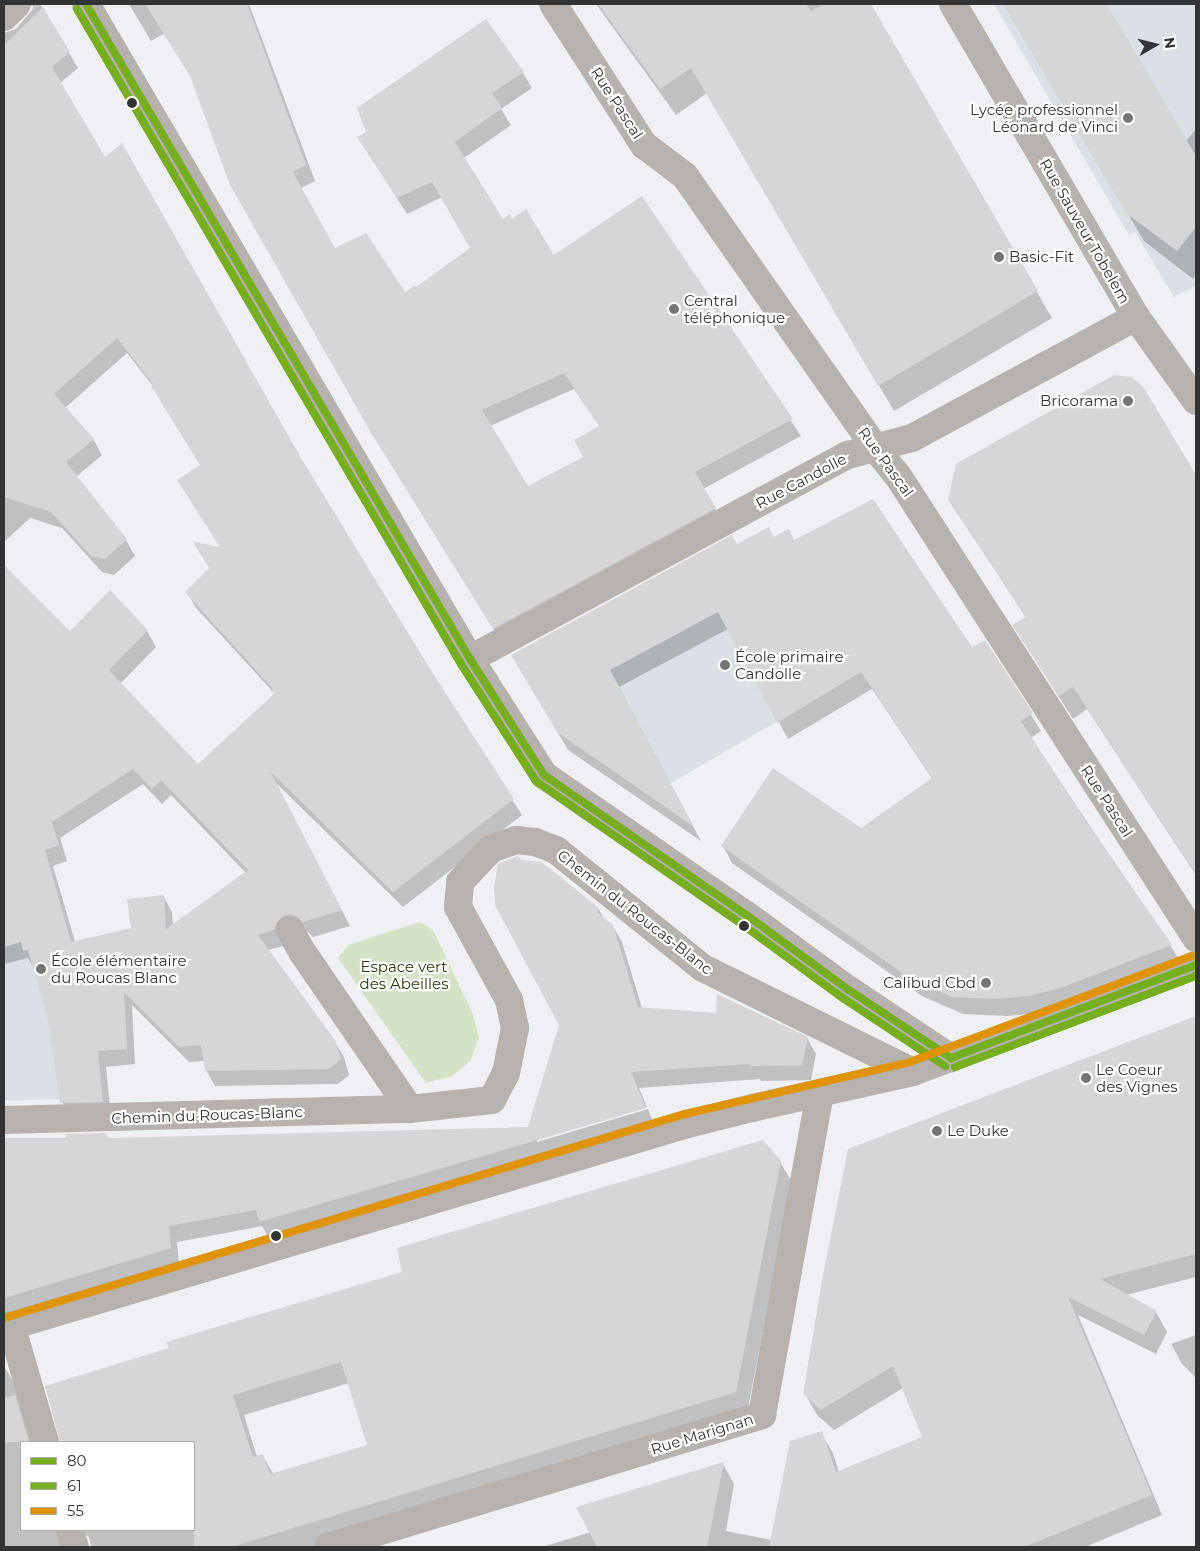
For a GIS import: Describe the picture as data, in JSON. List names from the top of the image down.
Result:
{
  "streets": {
    "street": [
      "Rue Pascal",
      "Rue Sauveur Tobelem",
      "Rue Candolle",
      "Chemin du Roucas-Blanc",
      "Rue Marignan"
    ]
  },
  "crossings": [
    ["Rue Pascal", "Rue Candolle"],
    ["Rue Sauveur Tobelem", "Rue Candolle"]
  ],
  "parks": ["Espace vert des Abeilles"],
  "places": [
    "Lycée professionnel Léonard de Vinci",
    "Basic-Fit",
    "Central téléphonique",
    "Bricorama",
    "École primaire Candolle",
    "École élémentaire du Roucas Blanc",
    "Calibud Cbd",
    "Le Coeur des Vignes",
    "Le Duke"
  ],
  "lines": ["transit line 80", "transit line 61", "transit line 55"],
  "legend": ["80", "61", "55"],
  "north": "right"
}
